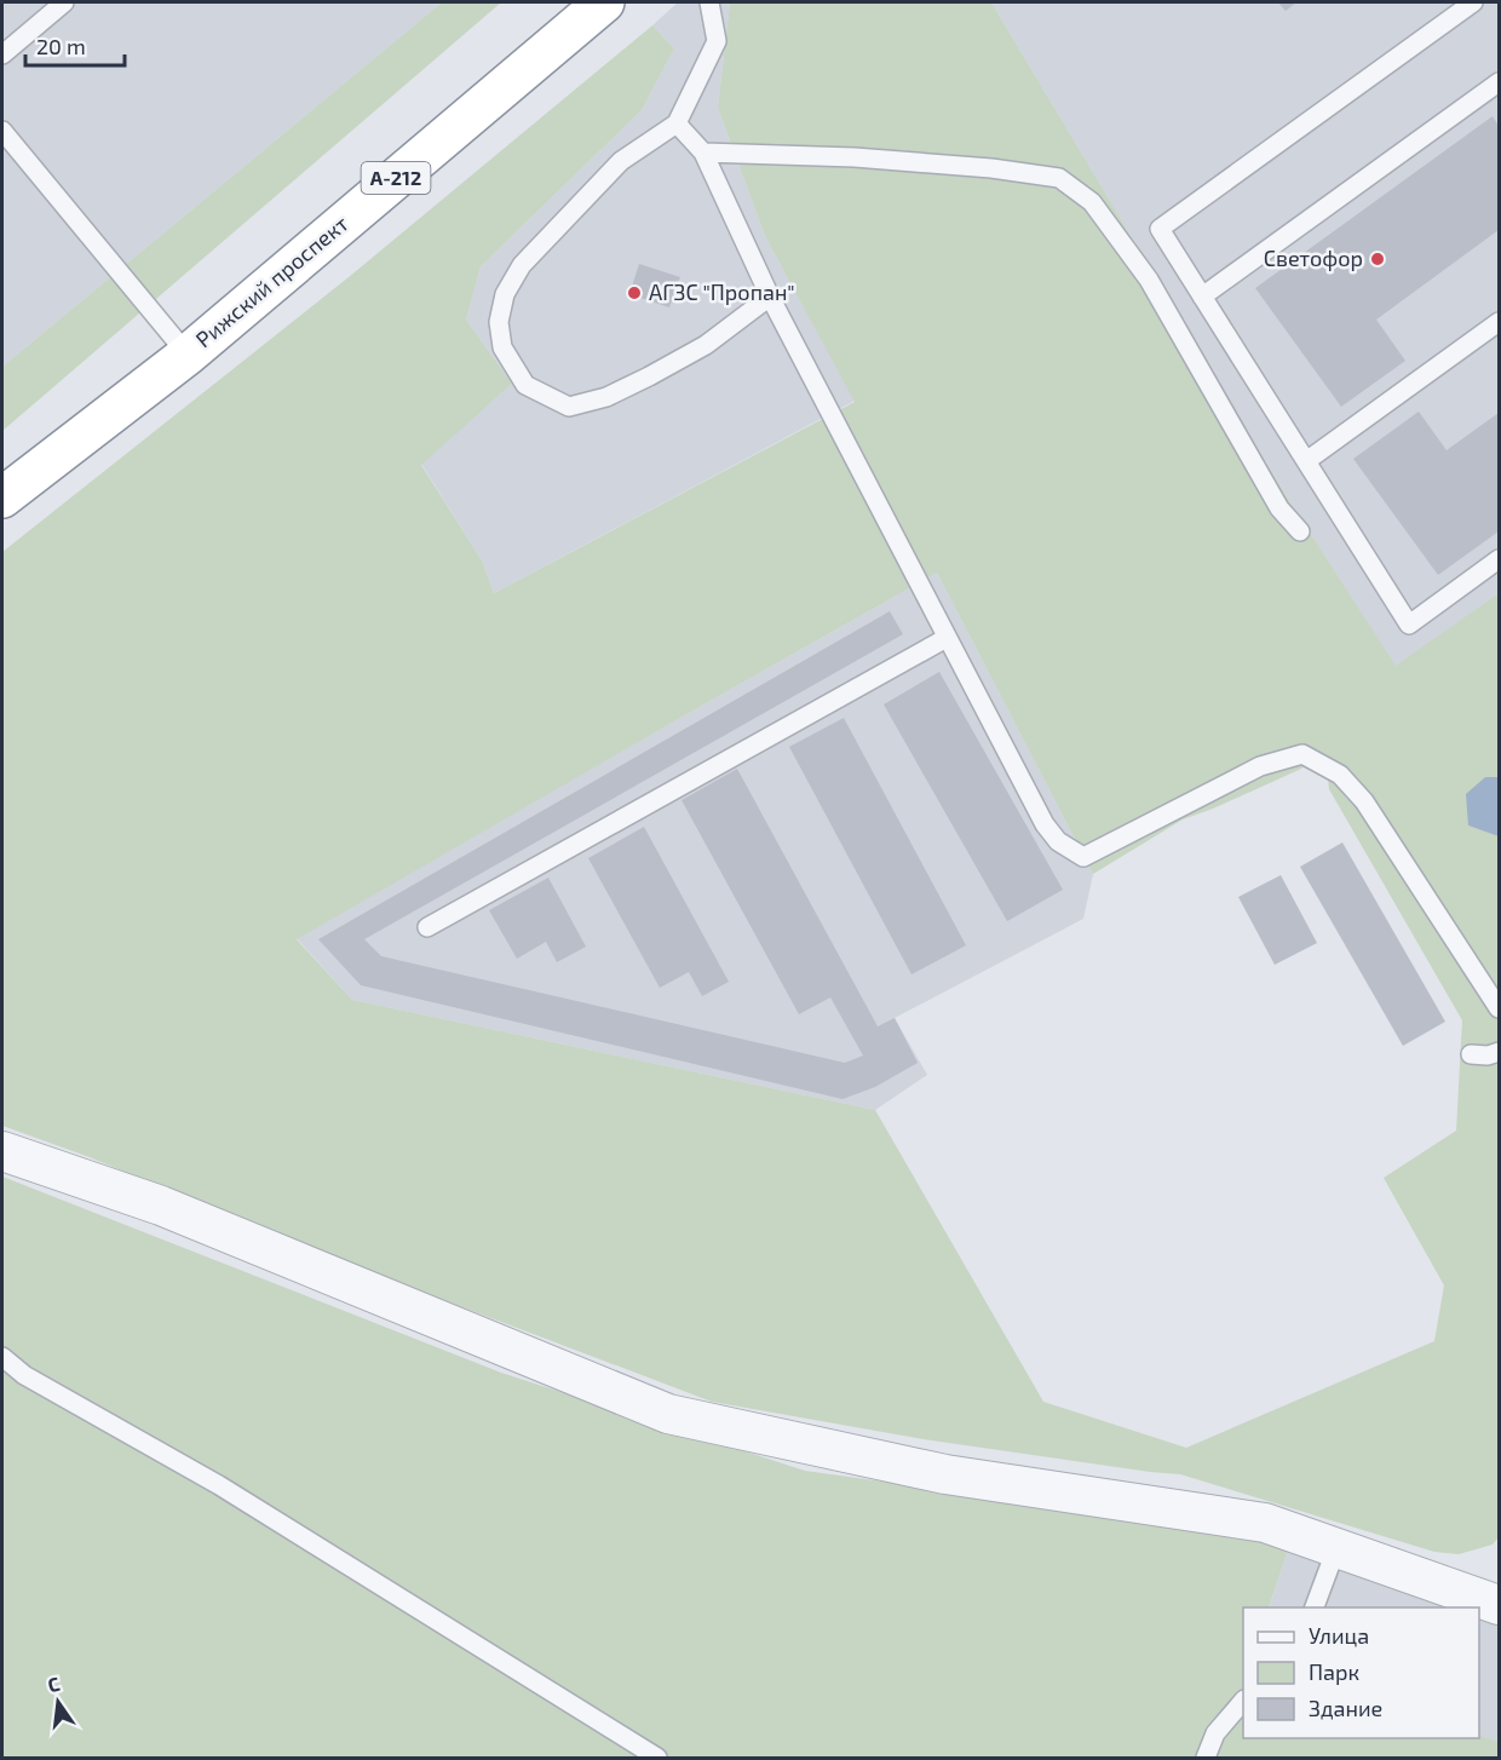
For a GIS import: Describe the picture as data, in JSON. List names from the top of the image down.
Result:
{
  "streets": {
    "highway": ["А-212", "Рижский проспект"]
  },
  "places": ["Светофор", "АГЗС \"Пропан\""],
  "legend": ["Улица", "Парк", "Здание"],
  "scale_bar": "20 m",
  "north": "top"
}
